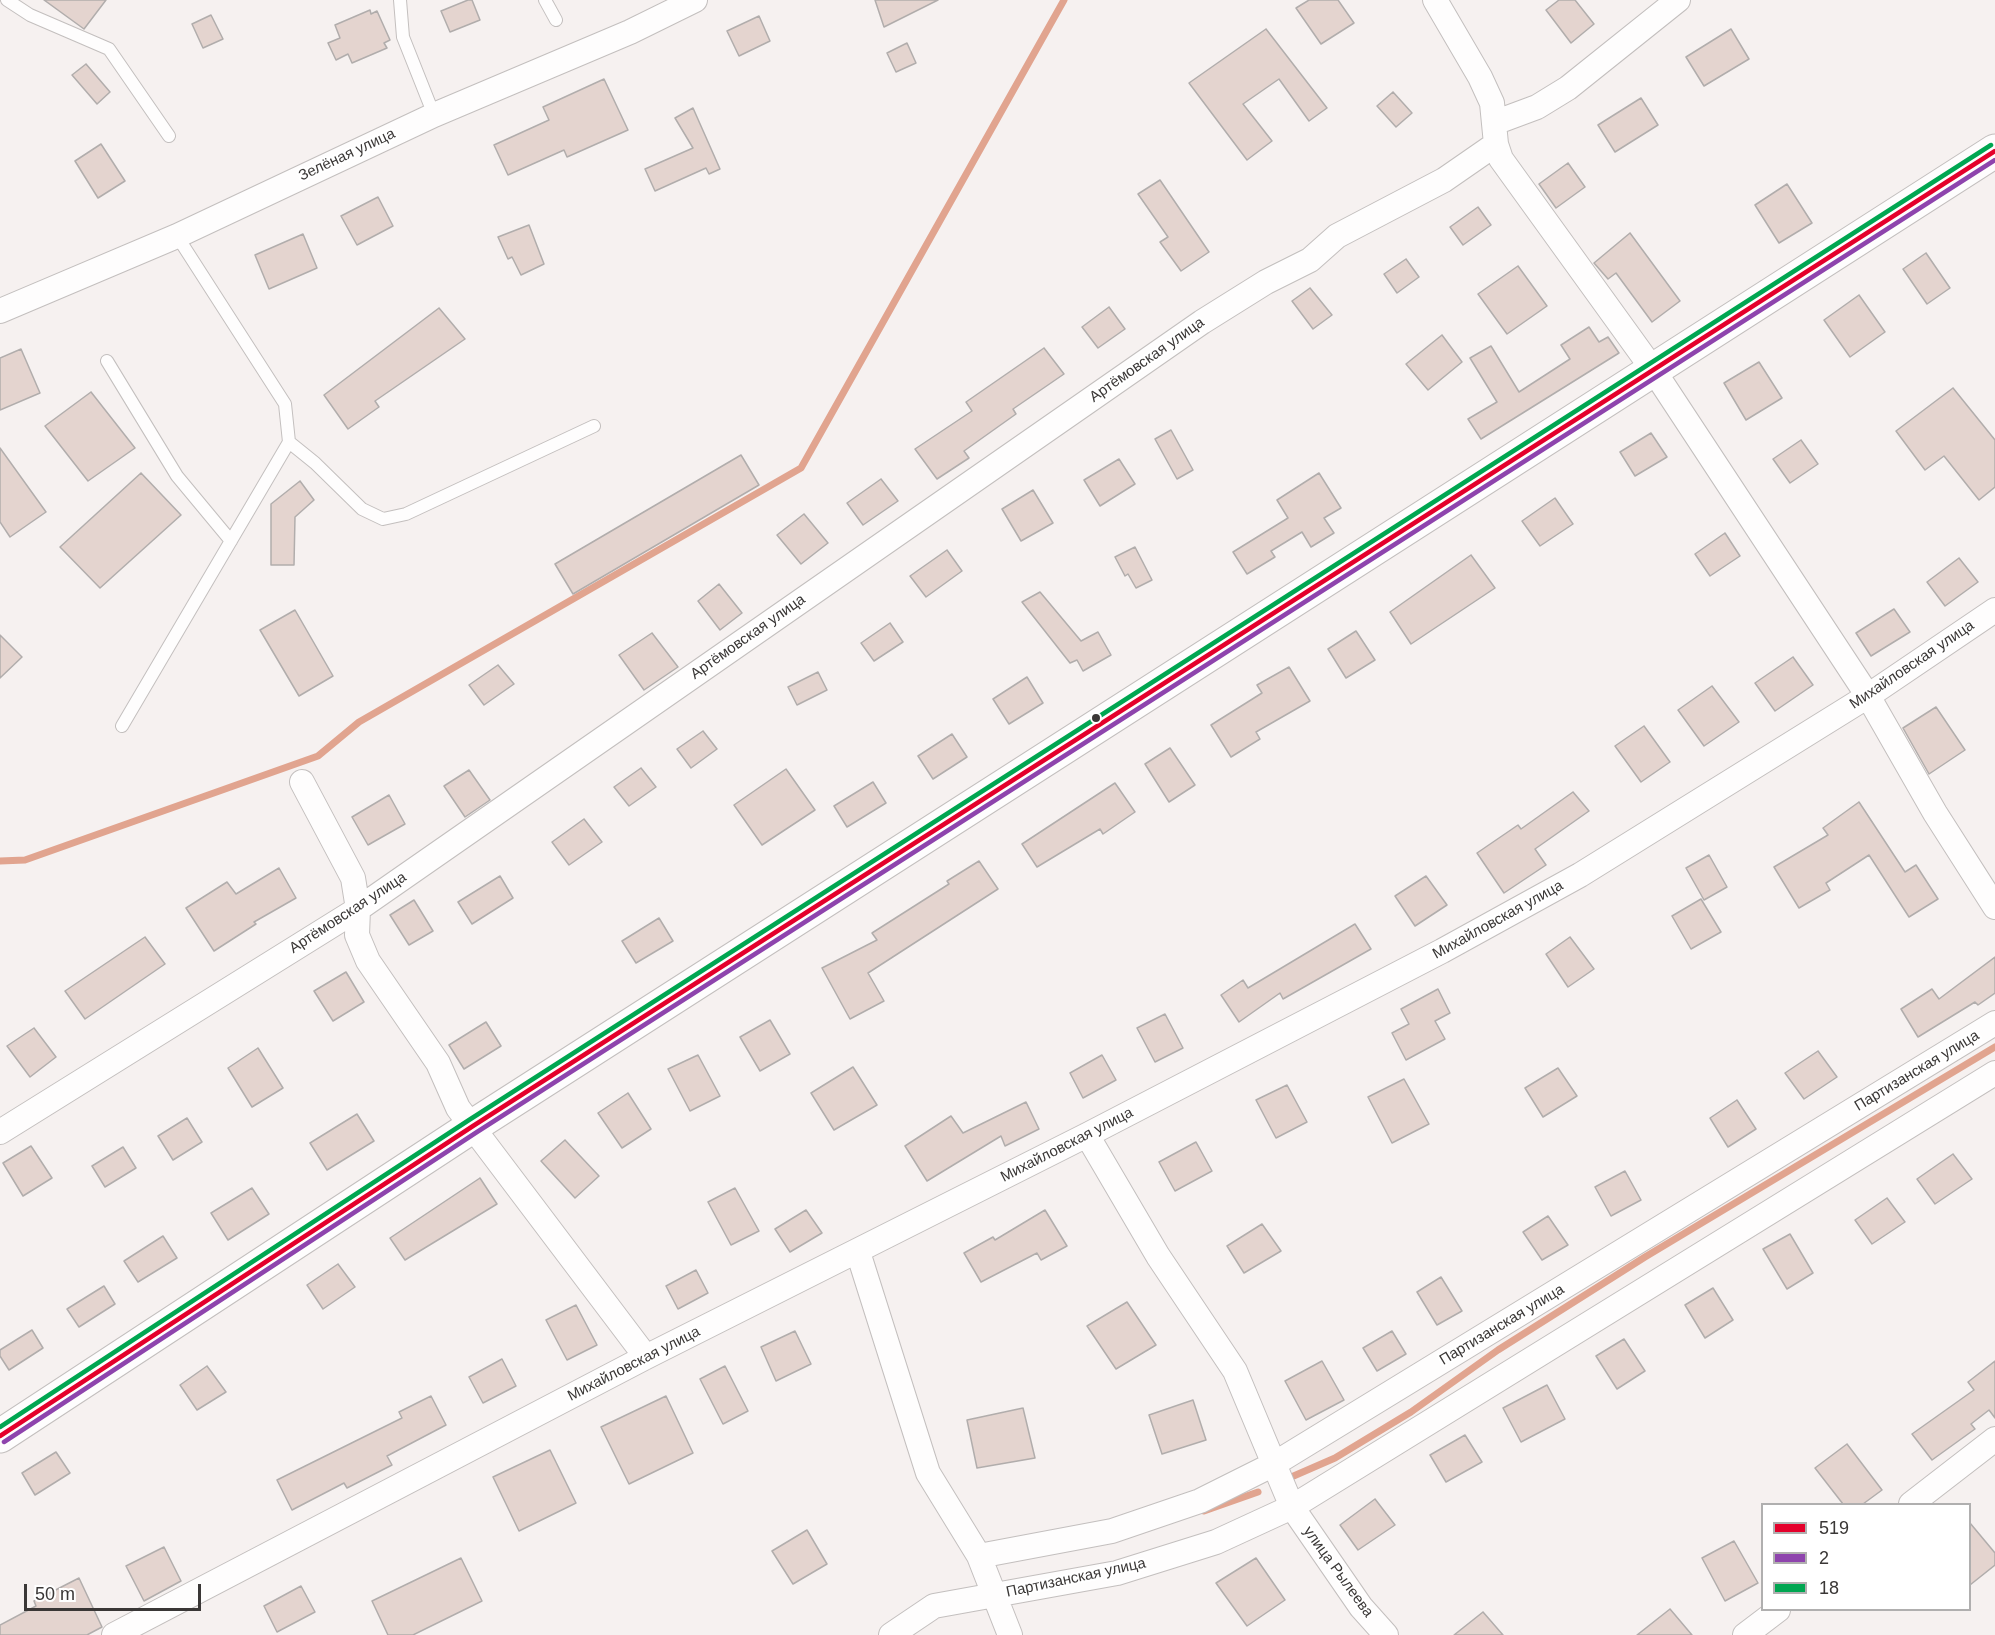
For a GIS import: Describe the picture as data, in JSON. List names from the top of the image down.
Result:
{
  "streets": {
    "street": [
      "Зелёная улица",
      "Артёмовская улица",
      "Михайловская улица",
      "Партизанская улица",
      "улица Рылеева"
    ]
  },
  "crossings": [
    ["Михайловская улица", "улица Рылеева"],
    ["Партизанская улица", "улица Рылеева"]
  ],
  "lines": ["transit line 18", "transit line 519", "transit line 2"],
  "legend": ["519", "2", "18"],
  "scale_bar": "50 m"
}
